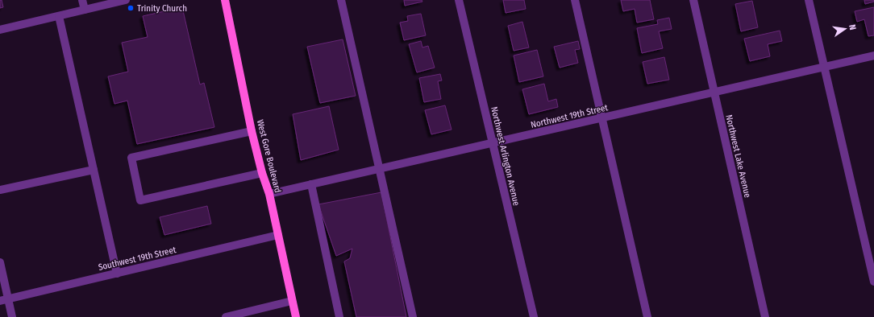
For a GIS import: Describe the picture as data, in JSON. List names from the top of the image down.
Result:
{
  "streets": {
    "main road": ["West Gore Boulevard"],
    "street": [
      "Northwest 19th Street",
      "Northwest Arlington Avenue",
      "Northwest Lake Avenue",
      "Southwest 19th Street"
    ]
  },
  "crossings": [
    ["Northwest 19th Street", "West Gore Boulevard"],
    ["Northwest 19th Street", "Northwest Arlington Avenue"],
    ["Northwest 19th Street", "Northwest Lake Avenue"],
    ["West Gore Boulevard", "Southwest 19th Street"]
  ],
  "places": ["Trinity Church"],
  "north": "right"
}
